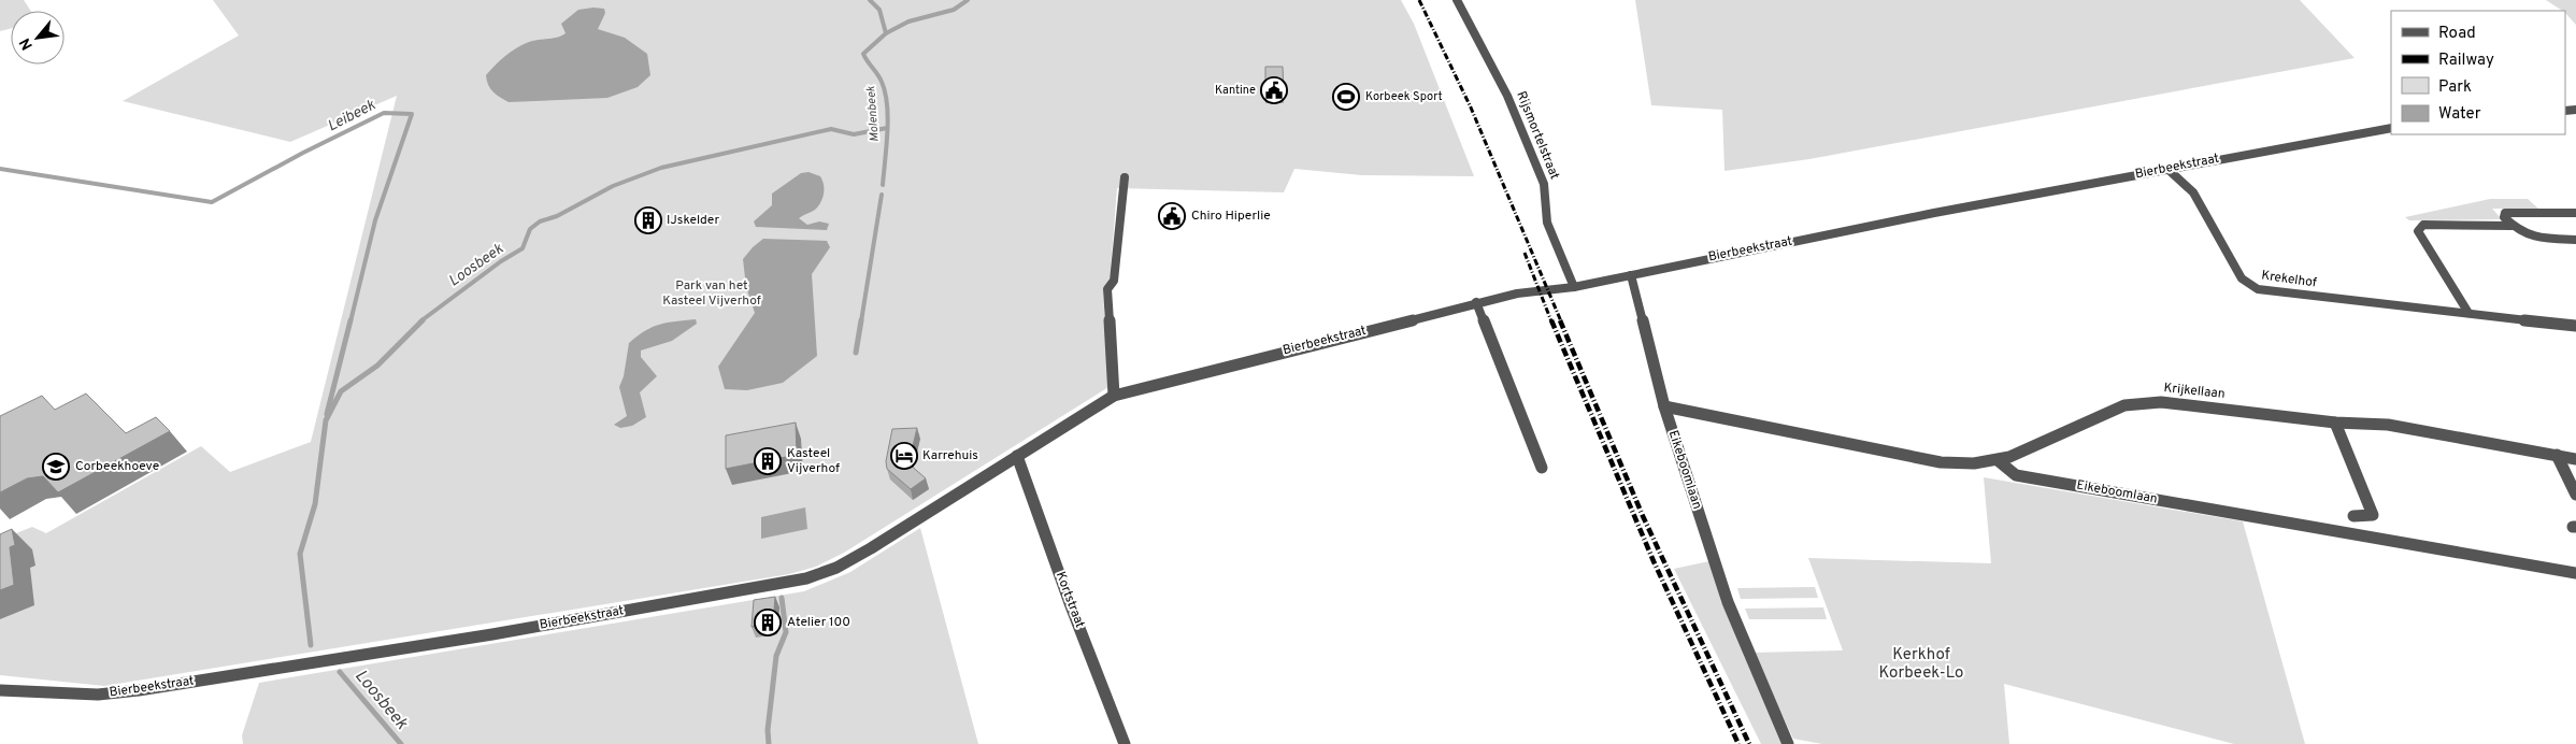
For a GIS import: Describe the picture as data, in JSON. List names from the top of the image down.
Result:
{
  "streets": {
    "street": [
      "Rijsmortelstraat",
      "Bierbeekstraat",
      "Krekelhof",
      "Krijkellaan",
      "Eikeboomlaan",
      "Kortstraat"
    ]
  },
  "crossings": [
    ["Rijsmortelstraat", "Bierbeekstraat"],
    ["Bierbeekstraat", "Krekelhof"],
    ["Bierbeekstraat", "Eikeboomlaan"],
    ["Bierbeekstraat", "Kortstraat"],
    ["Krijkellaan", "Eikeboomlaan"]
  ],
  "water": ["Molenbeek", "Leibeek", "Loosbeek"],
  "parks": ["Park van het Kasteel Vijverhof", "Kerkhof Korbeek-Lo"],
  "places": {
    "public building": ["Kantine", "Chiro Hiperlie"],
    "sports": ["Korbeek Sport"],
    "building": ["IJskelder", "Kasteel Vijverhof", "Atelier 100"],
    "hotel": ["Karrehuis"],
    "school or university": ["Corbeekhoeve"]
  },
  "legend": [
    "Road",
    "Railway",
    "Park",
    "Water"
  ],
  "north": "bottom left"
}
